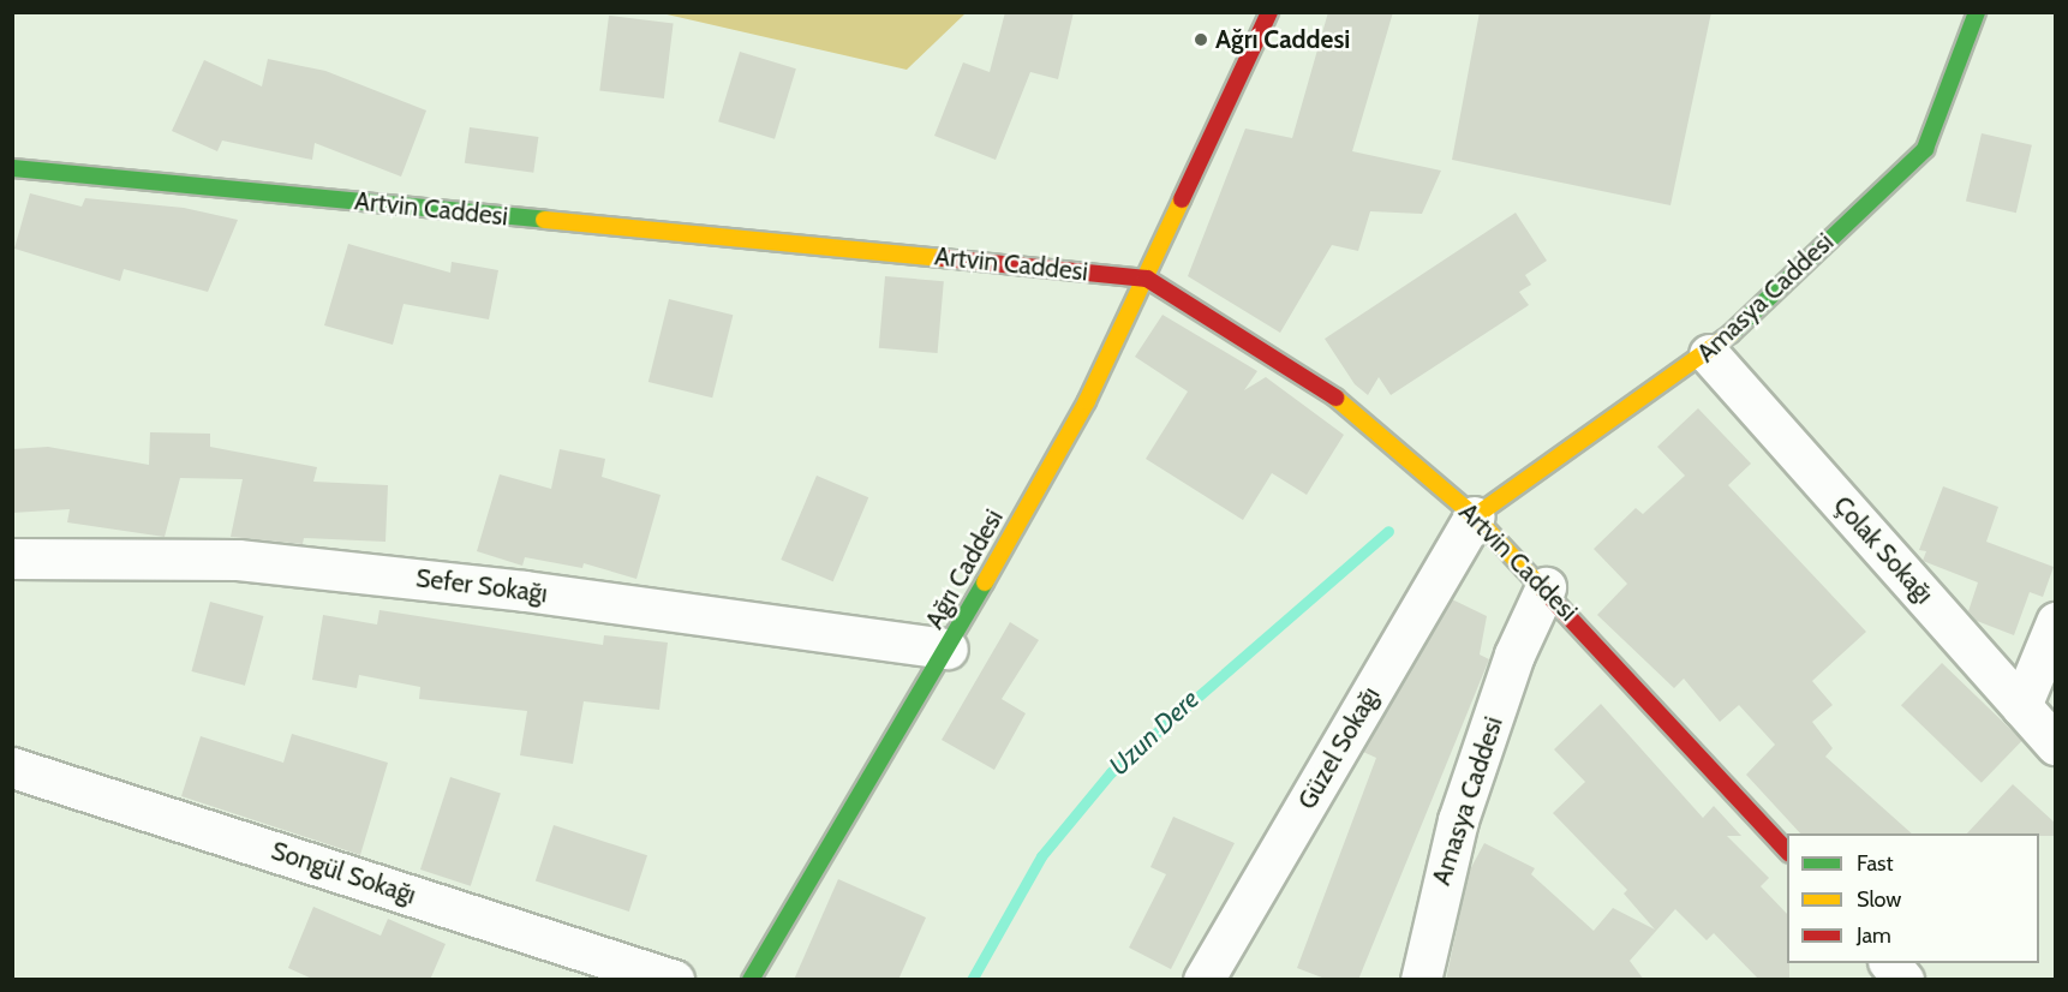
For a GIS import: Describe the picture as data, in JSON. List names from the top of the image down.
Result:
{
  "streets": {
    "street": [
      "Artvin Caddesi",
      "Amasya Caddesi",
      "Çolak Sokağı",
      "Ağrı Caddesi",
      "Sefer Sokağı",
      "Güzel Sokağı",
      "Songül Sokağı"
    ]
  },
  "crossings": [
    ["Artvin Caddesi", "Amasya Caddesi"],
    ["Artvin Caddesi", "Ağrı Caddesi"],
    ["Artvin Caddesi", "Güzel Sokağı"],
    ["Amasya Caddesi", "Çolak Sokağı"],
    ["Amasya Caddesi", "Güzel Sokağı"],
    ["Ağrı Caddesi", "Sefer Sokağı"]
  ],
  "water": ["Uzun Dere"],
  "places": ["Ağrı Caddesi"],
  "legend": ["Fast", "Slow", "Jam"]
}
